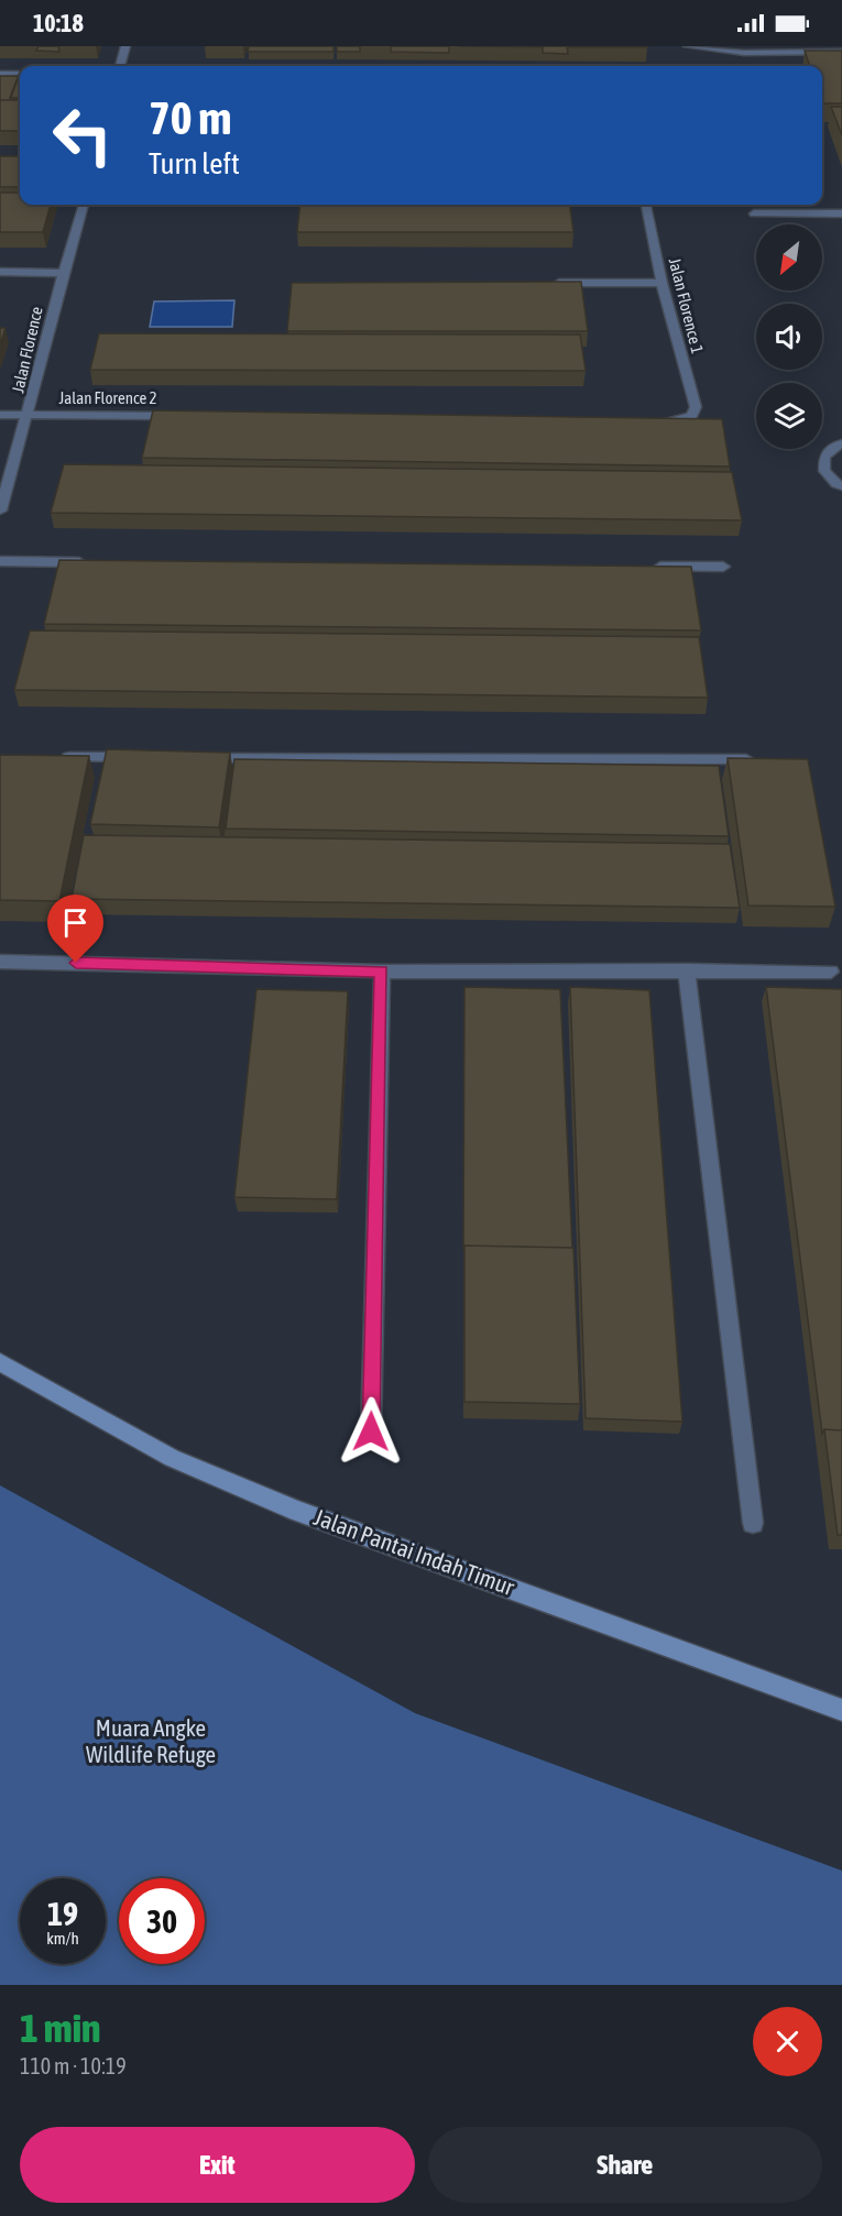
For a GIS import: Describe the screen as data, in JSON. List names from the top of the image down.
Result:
{
  "streets": {
    "street": [
      "Jalan Florence 1",
      "Jalan Florence",
      "Jalan Florence 2",
      "Jalan Pantai Indah Timur"
    ]
  },
  "crossings": [
    ["Jalan Florence", "Jalan Florence 2"]
  ],
  "parks": ["Muara Angke Wildlife Refuge"],
  "north": "bottom left",
  "page": {
    "status": "10:18",
    "turn": ["70 m", "Turn left"],
    "speed": "19 km/h",
    "limit": "30",
    "heading": ["1 min", "110 m · 10:19"],
    "buttons": ["Exit", "Share"]
  }
}
